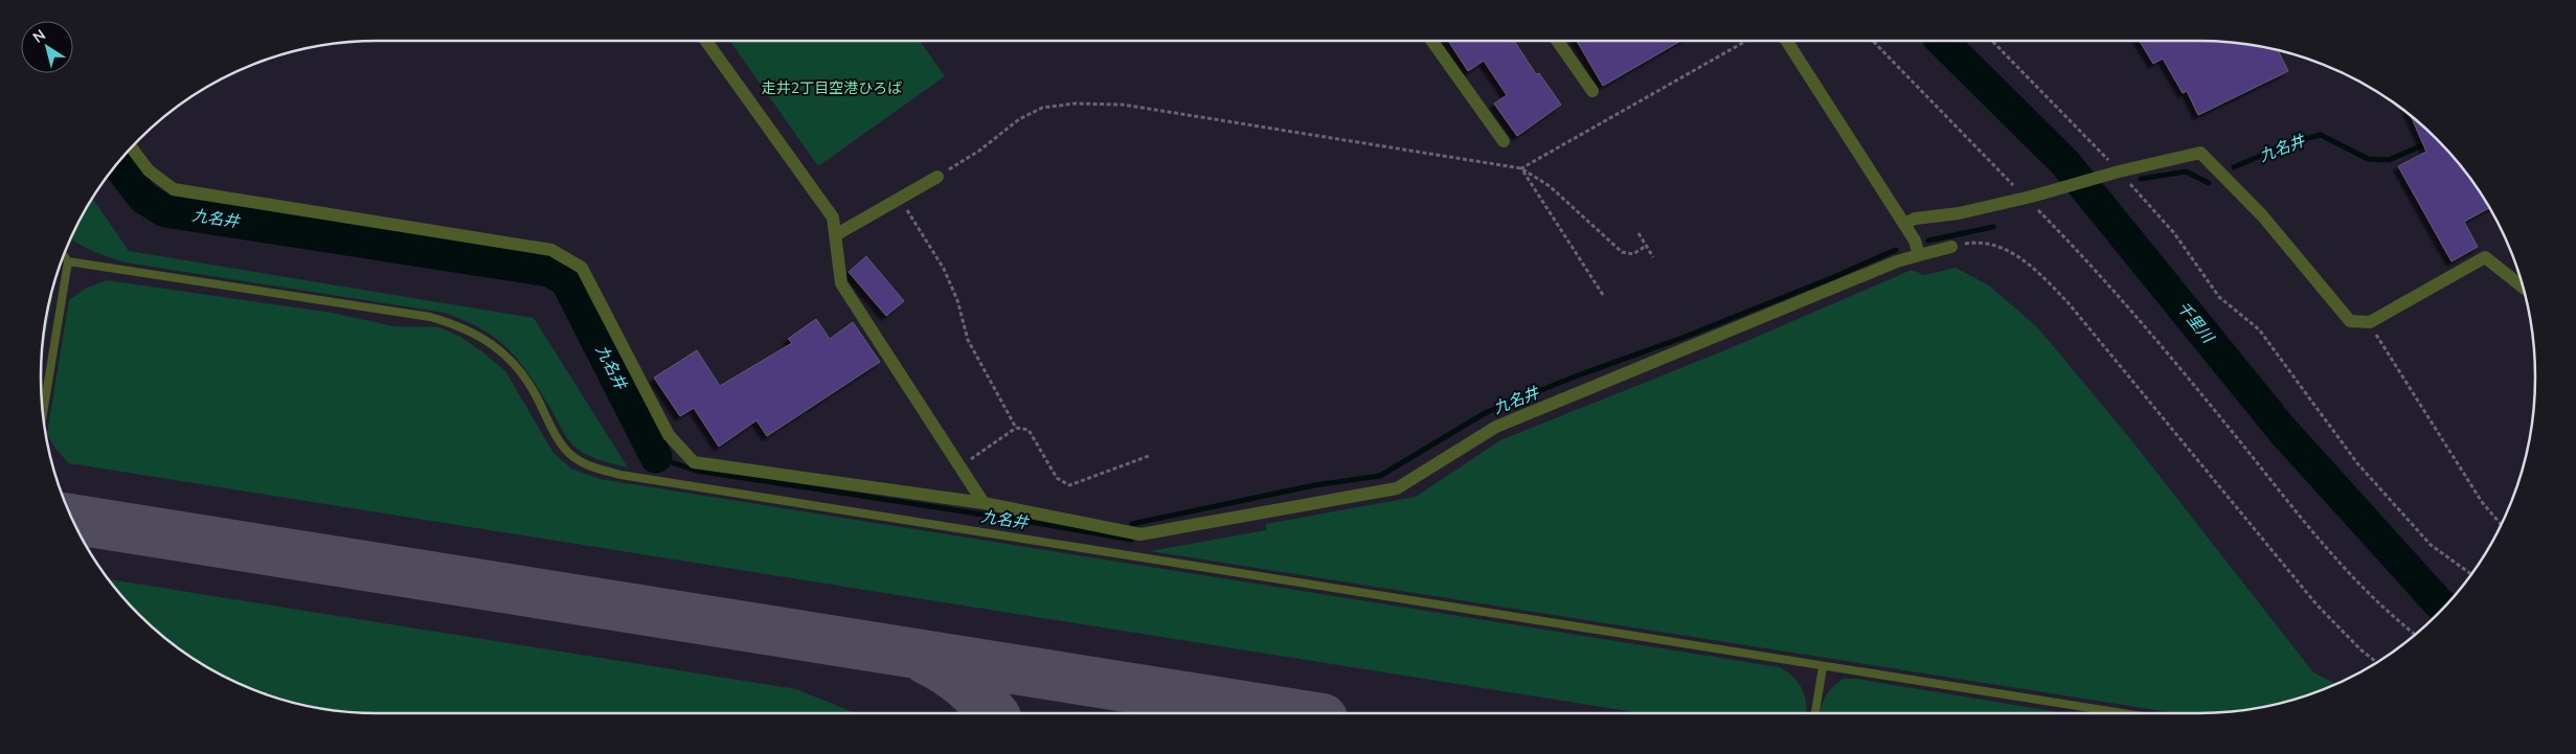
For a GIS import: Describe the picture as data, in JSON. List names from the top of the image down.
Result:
{
  "water": ["九名井", "千里川"],
  "parks": ["走井2丁目空港ひろば"],
  "north": "top left"
}
